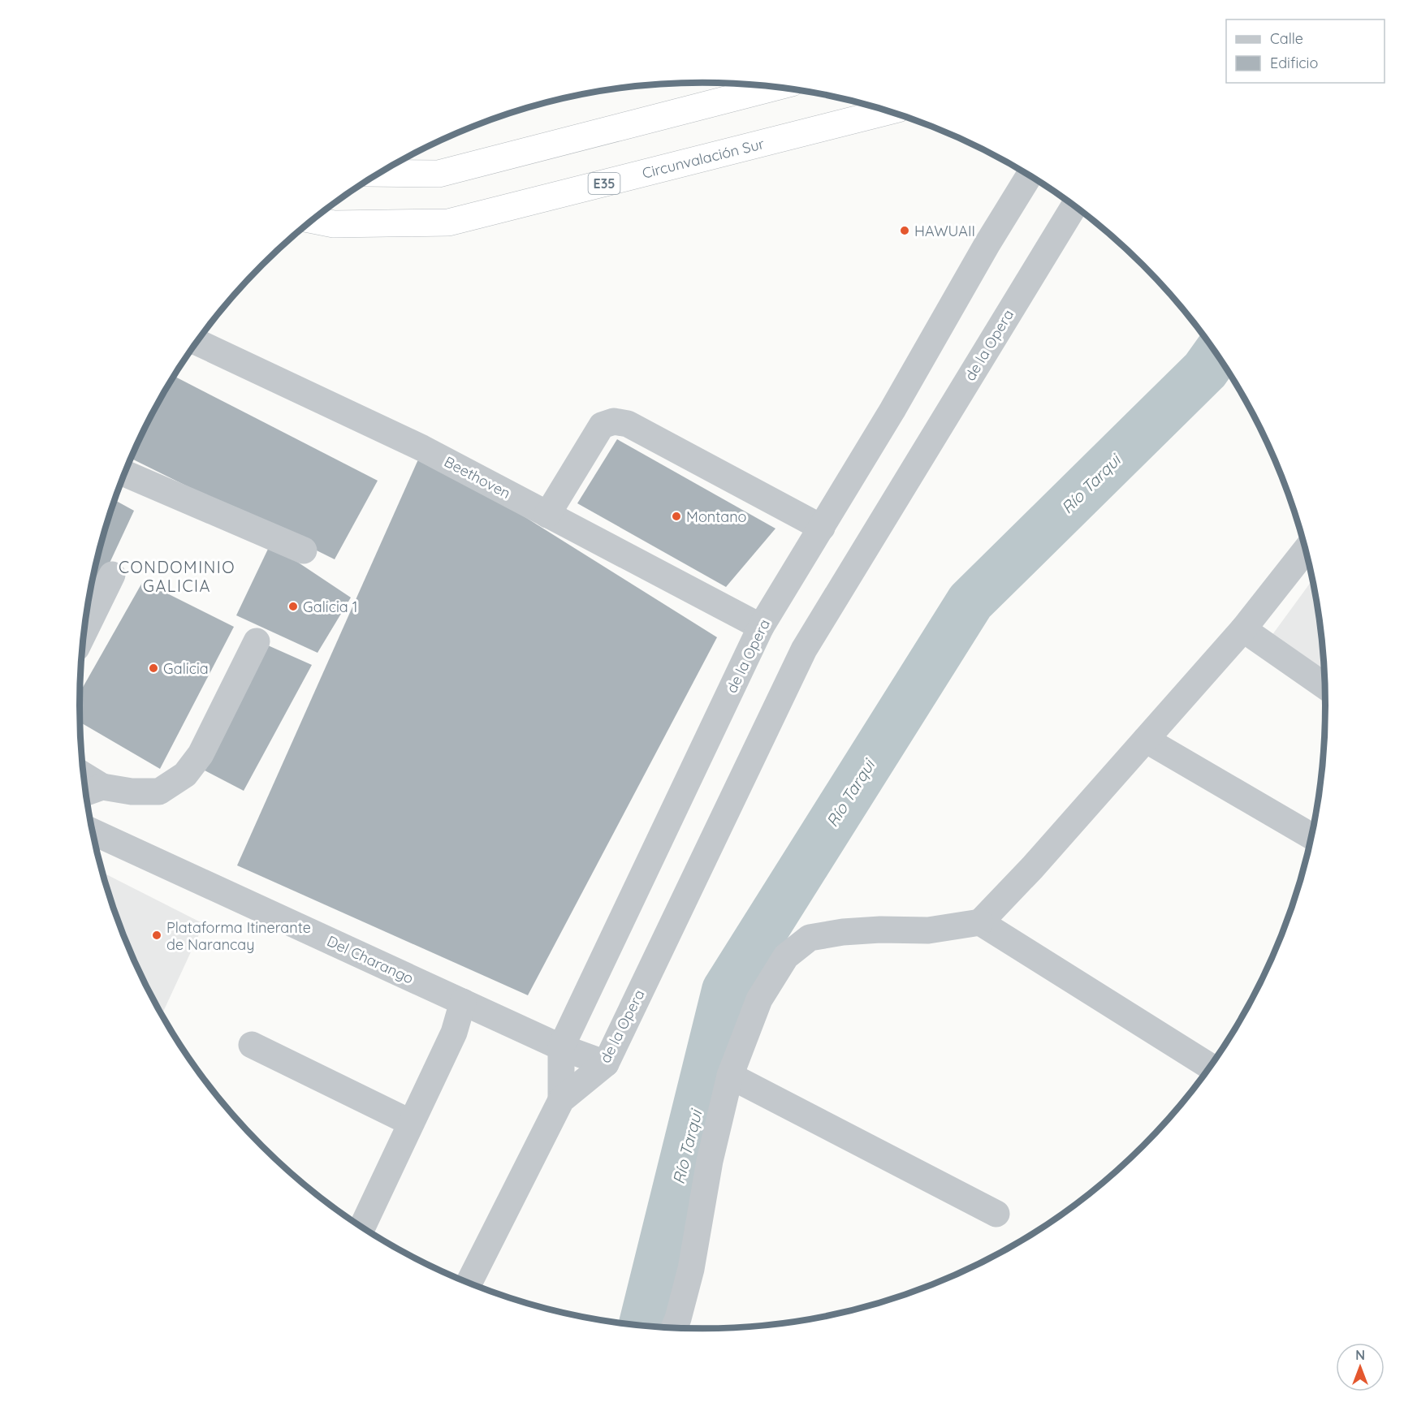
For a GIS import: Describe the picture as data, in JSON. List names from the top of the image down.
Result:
{
  "streets": {
    "highway": ["Circunvalación Sur", "E35"],
    "street": ["de la Opera", "Beethoven", "Del Charango"]
  },
  "crossings": [
    ["de la Opera", "Beethoven"],
    ["de la Opera", "Del Charango"]
  ],
  "districts": ["CONDOMINIO GALICIA"],
  "water": ["Río Tarqui"],
  "places": [
    "HAWUAII",
    "Montano",
    "Galicia 1",
    "Galicia",
    "Plataforma Itinerante de Narancay"
  ],
  "legend": ["Calle", "Edificio"],
  "north": "top"
}
